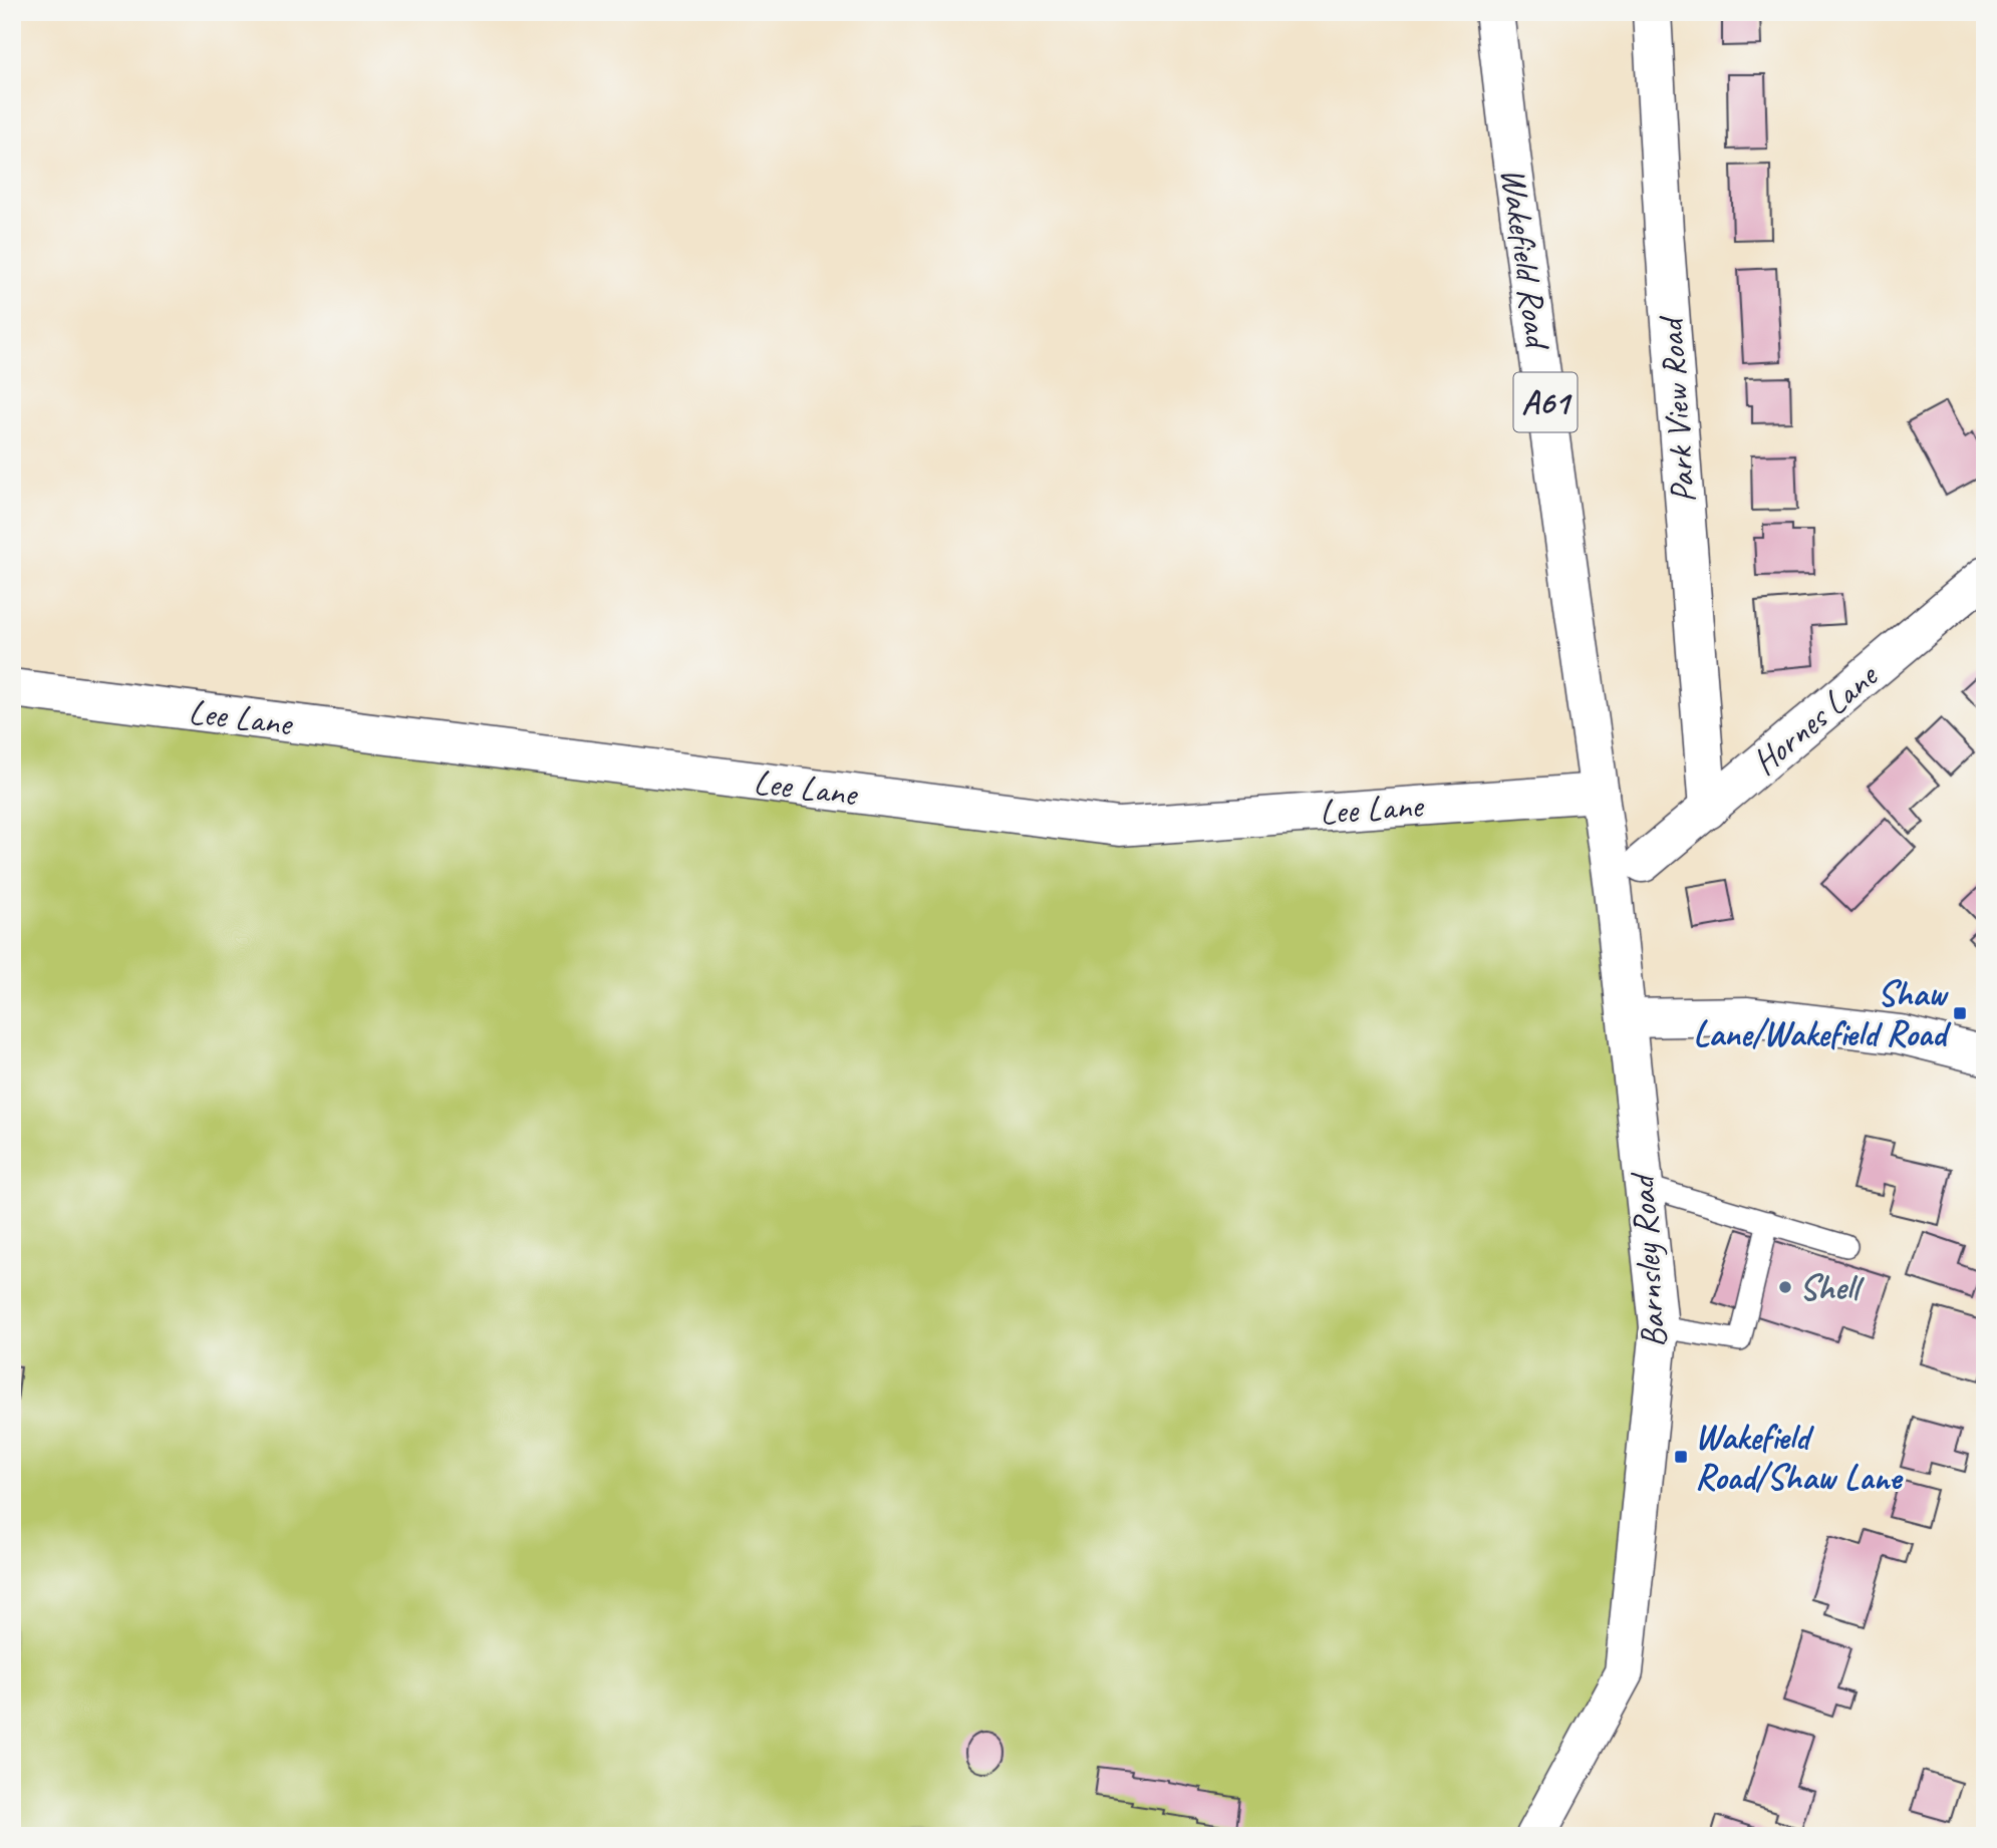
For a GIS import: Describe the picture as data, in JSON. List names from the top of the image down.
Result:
{
  "streets": {
    "main road": [
      "Wakefield Road",
      "A61",
      "Park View Road",
      "Lee Lane",
      "Hornes Lane",
      "Barnsley Road"
    ]
  },
  "crossings": [
    ["Wakefield Road", "Lee Lane"],
    ["Wakefield Road", "Barnsley Road"],
    ["Park View Road", "Hornes Lane"],
    ["Lee Lane", "Barnsley Road"]
  ],
  "places": {
    "transit": ["Shaw Lane/Wakefield Road", "Wakefield Road/Shaw Lane"],
    "other": ["Shell"]
  }
}
